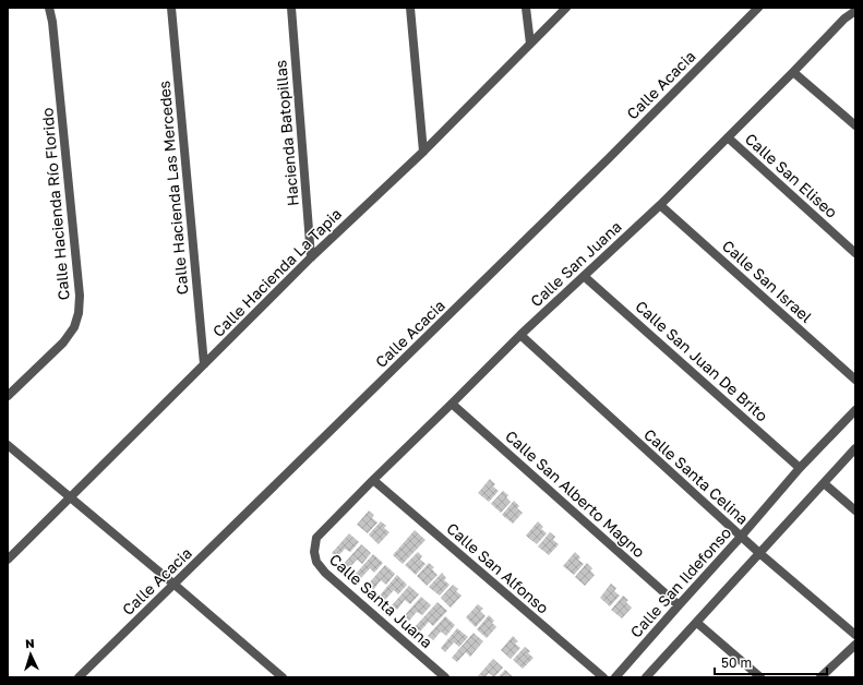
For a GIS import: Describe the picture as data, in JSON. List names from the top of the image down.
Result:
{
  "streets": {
    "street": [
      "Calle Acacia",
      "Hacienda Batopillas",
      "Calle San Eliseo",
      "Calle Hacienda Las Mercedes",
      "Calle Hacienda Río Florido",
      "Calle San Juana",
      "Calle Hacienda La Tapia",
      "Calle San Israel",
      "Calle San Juan De Brito",
      "Calle Santa Celina",
      "Calle San Alberto Magno",
      "Calle San Alfonso",
      "Calle San Ildefonso",
      "Calle Santa Juana"
    ]
  },
  "crossings": [
    ["Hacienda Batopillas", "Calle Hacienda La Tapia"],
    ["Calle San Eliseo", "Calle San Juana"],
    ["Calle Hacienda Las Mercedes", "Calle Hacienda La Tapia"],
    ["Calle San Juana", "Calle San Israel"],
    ["Calle San Juana", "Calle San Juan De Brito"],
    ["Calle San Juana", "Calle Santa Celina"],
    ["Calle San Juana", "Calle San Alberto Magno"],
    ["Calle San Juana", "Calle San Alfonso"],
    ["Calle San Juana", "Calle Santa Juana"],
    ["Calle San Juan De Brito", "Calle San Ildefonso"],
    ["Calle Santa Celina", "Calle San Ildefonso"],
    ["Calle San Alberto Magno", "Calle San Ildefonso"]
  ],
  "scale_bar": "50 m",
  "north": "top"
}
